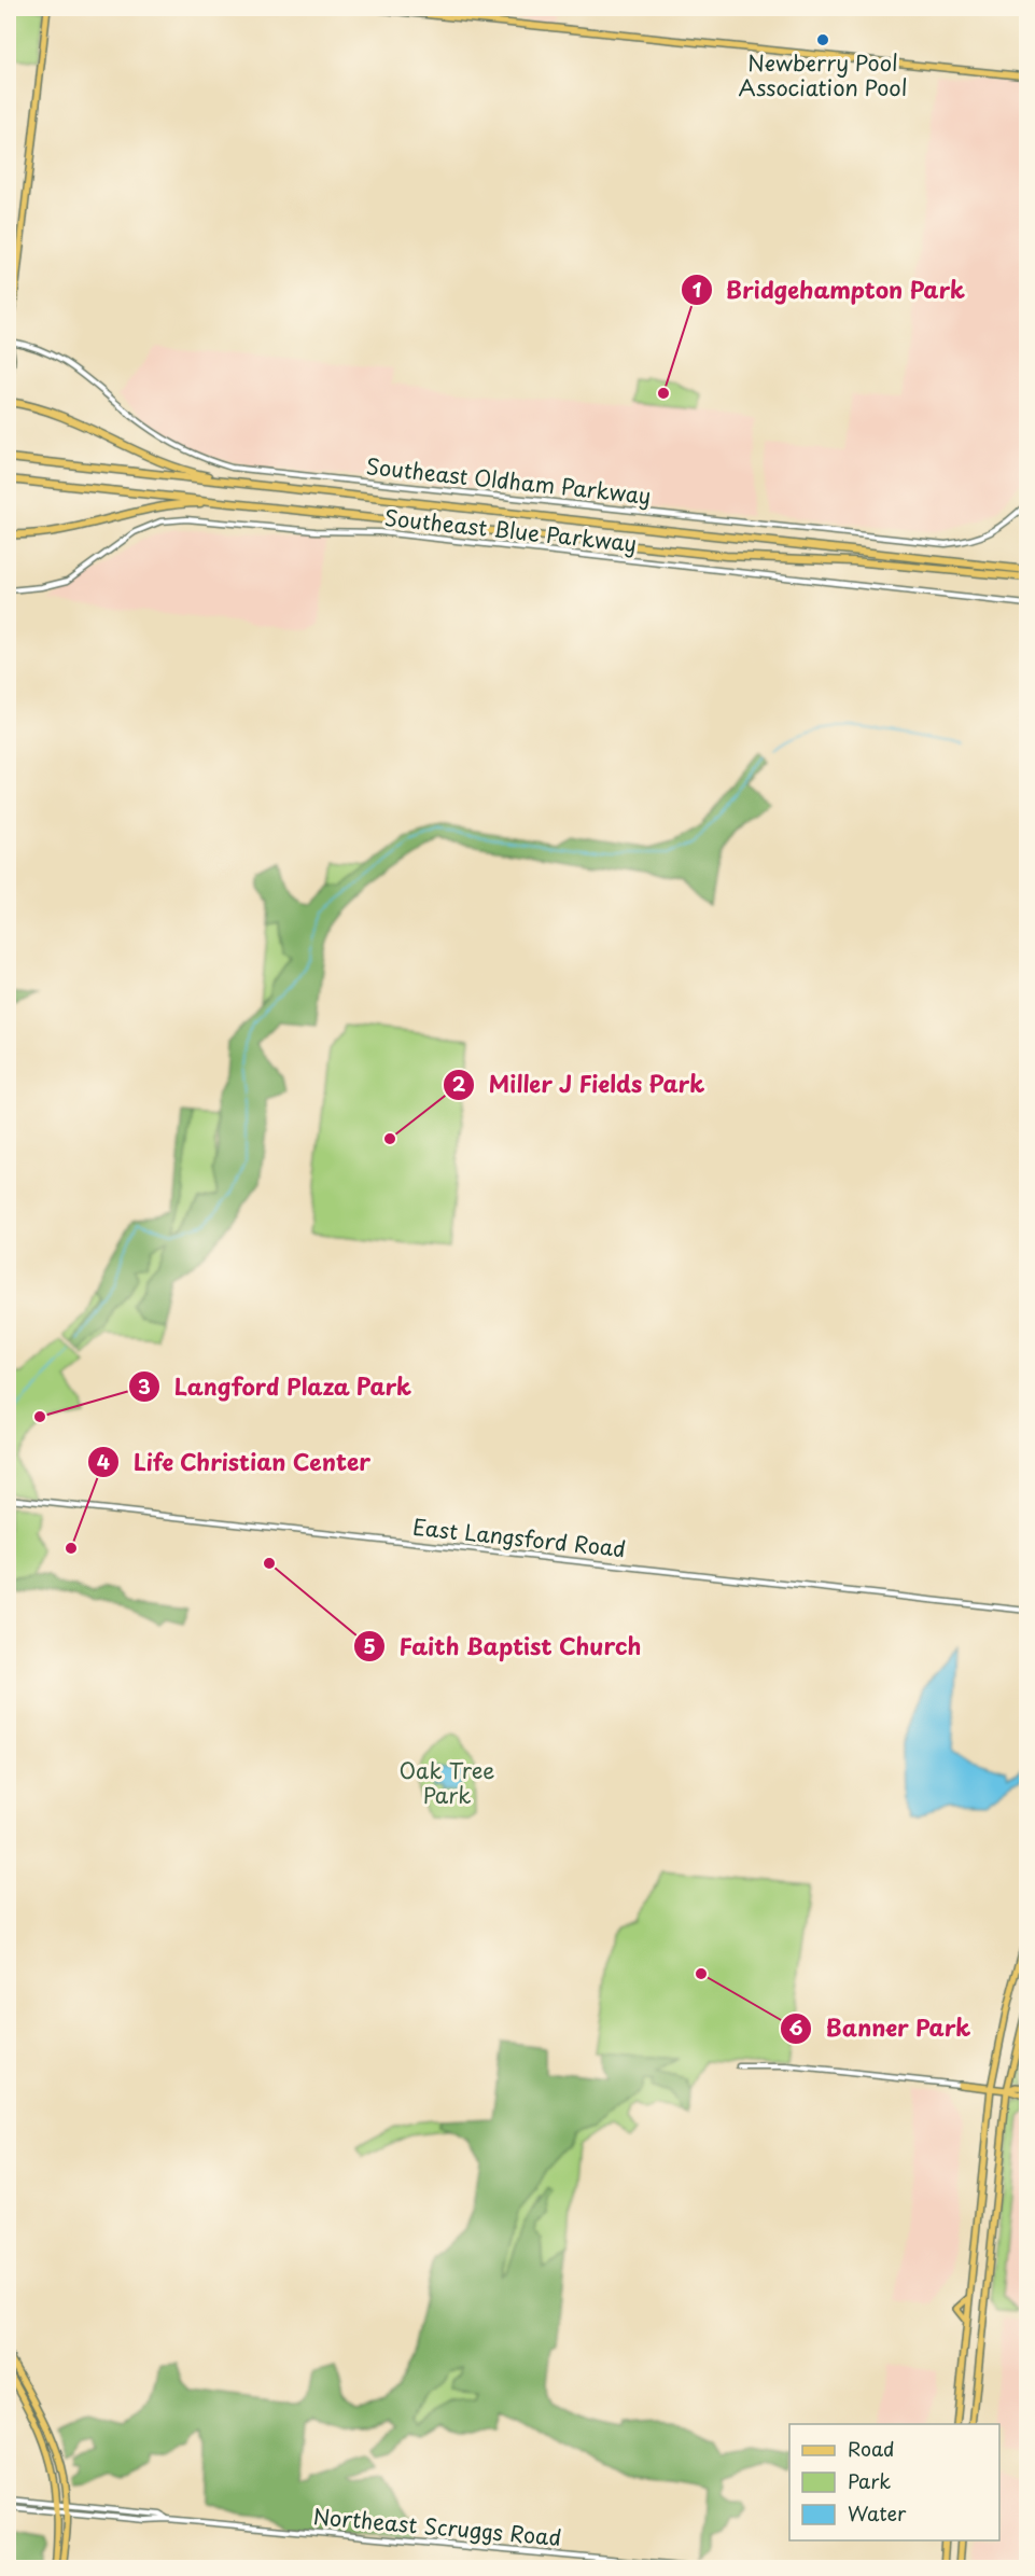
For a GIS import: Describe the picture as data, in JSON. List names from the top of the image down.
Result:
{
  "streets": {
    "street": [
      "Southeast Oldham Parkway",
      "Southeast Blue Parkway",
      "East Langsford Road",
      "Northeast Scruggs Road"
    ]
  },
  "parks": ["Oak Tree Park"],
  "places": [
    "Newberry Pool Association Pool",
    "Bridgehampton Park",
    "Miller J Fields Park",
    "Langford Plaza Park",
    "Life Christian Center",
    "Faith Baptist Church",
    "Banner Park"
  ],
  "legend": ["Road", "Park", "Water"]
}
